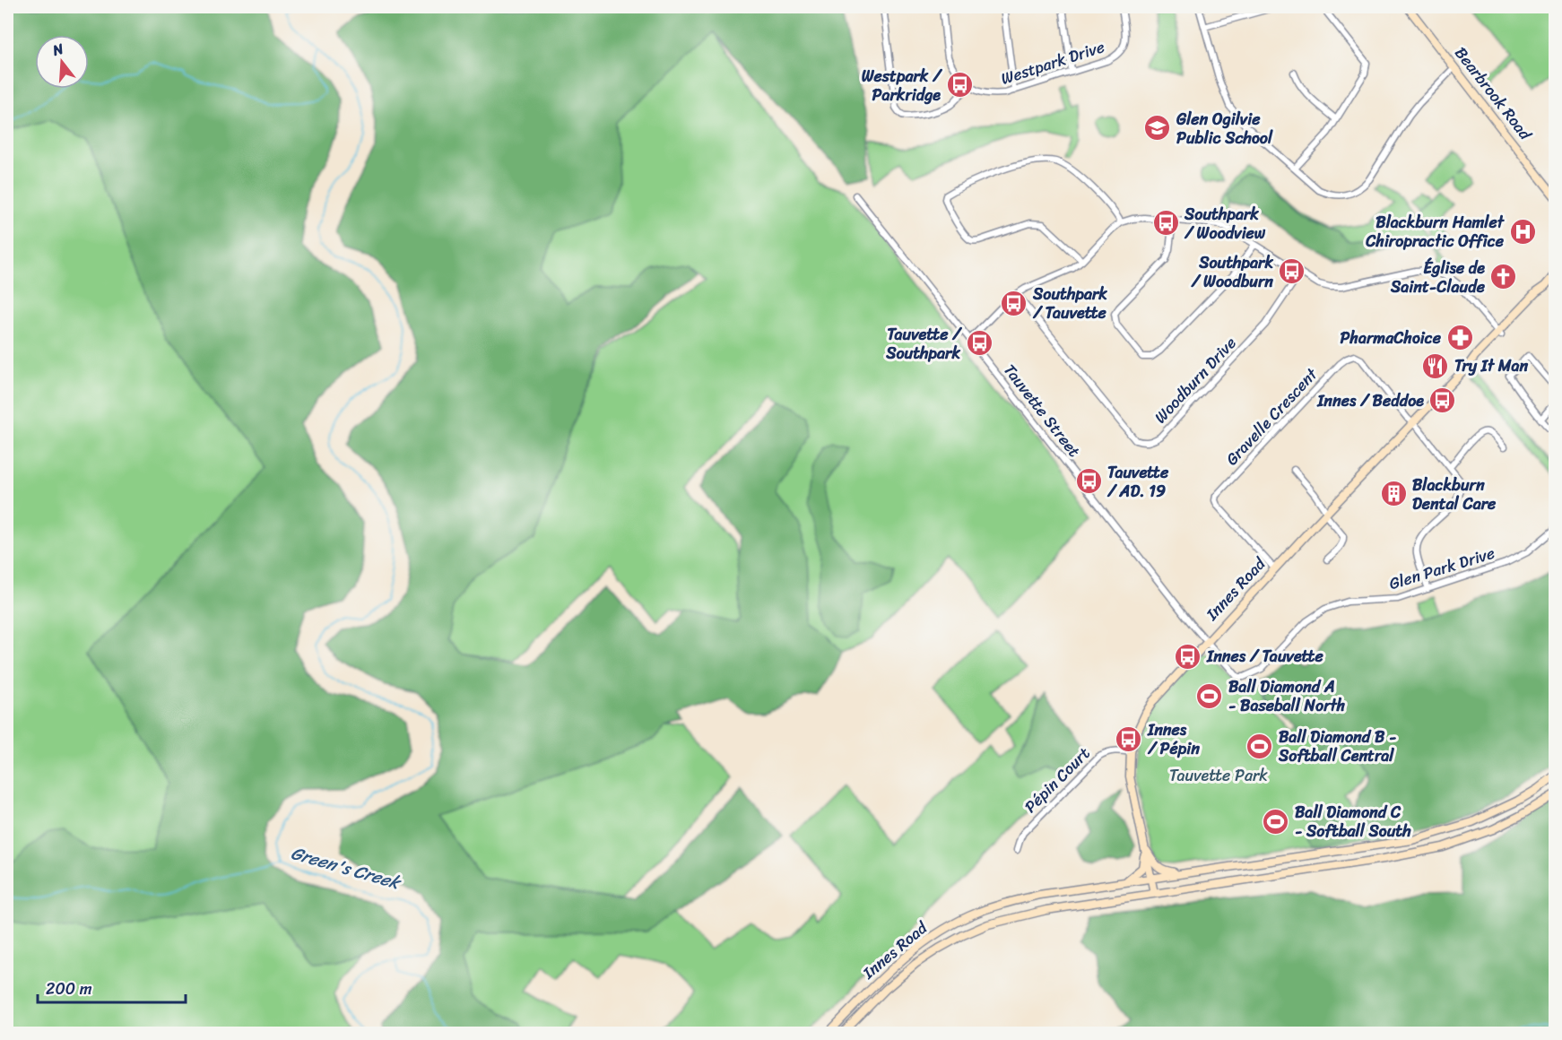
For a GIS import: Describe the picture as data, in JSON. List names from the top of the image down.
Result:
{
  "streets": {
    "main road": ["Bearbrook Road", "Innes Road"],
    "street": [
      "Westpark Drive",
      "Woodburn Drive",
      "Tauvette Street",
      "Gravelle Crescent",
      "Glen Park Drive",
      "Pépin Court"
    ]
  },
  "crossings": [
    ["Tauvette Street", "Glen Park Drive"],
    ["Tauvette Street", "Innes Road"],
    ["Gravelle Crescent", "Glen Park Drive"],
    ["Gravelle Crescent", "Innes Road"],
    ["Glen Park Drive", "Innes Road"],
    ["Innes Road", "Pépin Court"]
  ],
  "water": ["Green's Creek"],
  "parks": ["Tauvette Park"],
  "places": {
    "bus stop": [
      "Westpark / Parkridge",
      "Southpark / Woodview",
      "Southpark / Woodburn",
      "Southpark / Tauvette",
      "Tauvette / Southpark",
      "Innes / Beddoe",
      "Tauvette / AD. 19",
      "Innes / Tauvette",
      "Innes / Pépin"
    ],
    "school or university": ["Glen Ogilvie Public School"],
    "hospital": ["Blackburn Hamlet Chiropractic Office"],
    "church": ["Église de Saint-Claude"],
    "pharmacy": ["PharmaChoice"],
    "restaurant": ["Try It Man"],
    "building": ["Blackburn Dental Care"],
    "sports": ["Ball Diamond A - Baseball North", "Ball Diamond B - Softball Central", "Ball Diamond C - Softball South"]
  },
  "scale_bar": "200 m",
  "north": "top"
}
